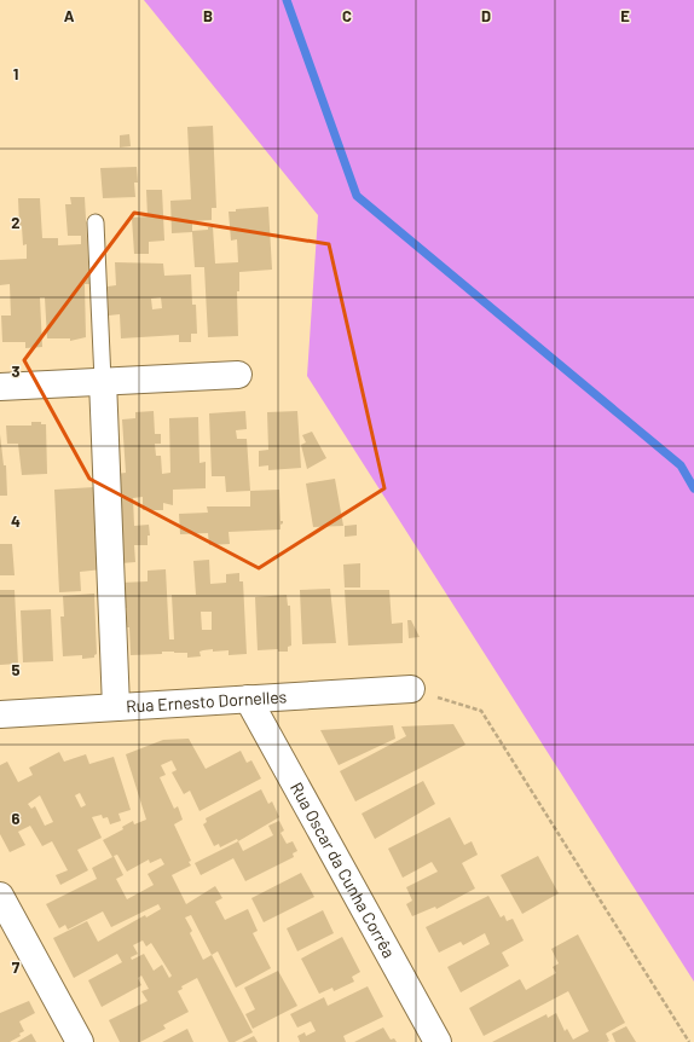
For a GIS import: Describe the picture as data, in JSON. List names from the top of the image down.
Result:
{
  "streets": {
    "street": ["Rua Ernesto Dornelles", "Rua Oscar da Cunha Corrêa"]
  },
  "crossings": [
    ["Rua Ernesto Dornelles", "Rua Oscar da Cunha Corrêa"]
  ],
  "grid": {
    "columns": [
      "A",
      "B",
      "C",
      "D",
      "E"
    ],
    "rows": [
      "1",
      "2",
      "3",
      "4",
      "5",
      "6",
      "7"
    ]
  }
}
